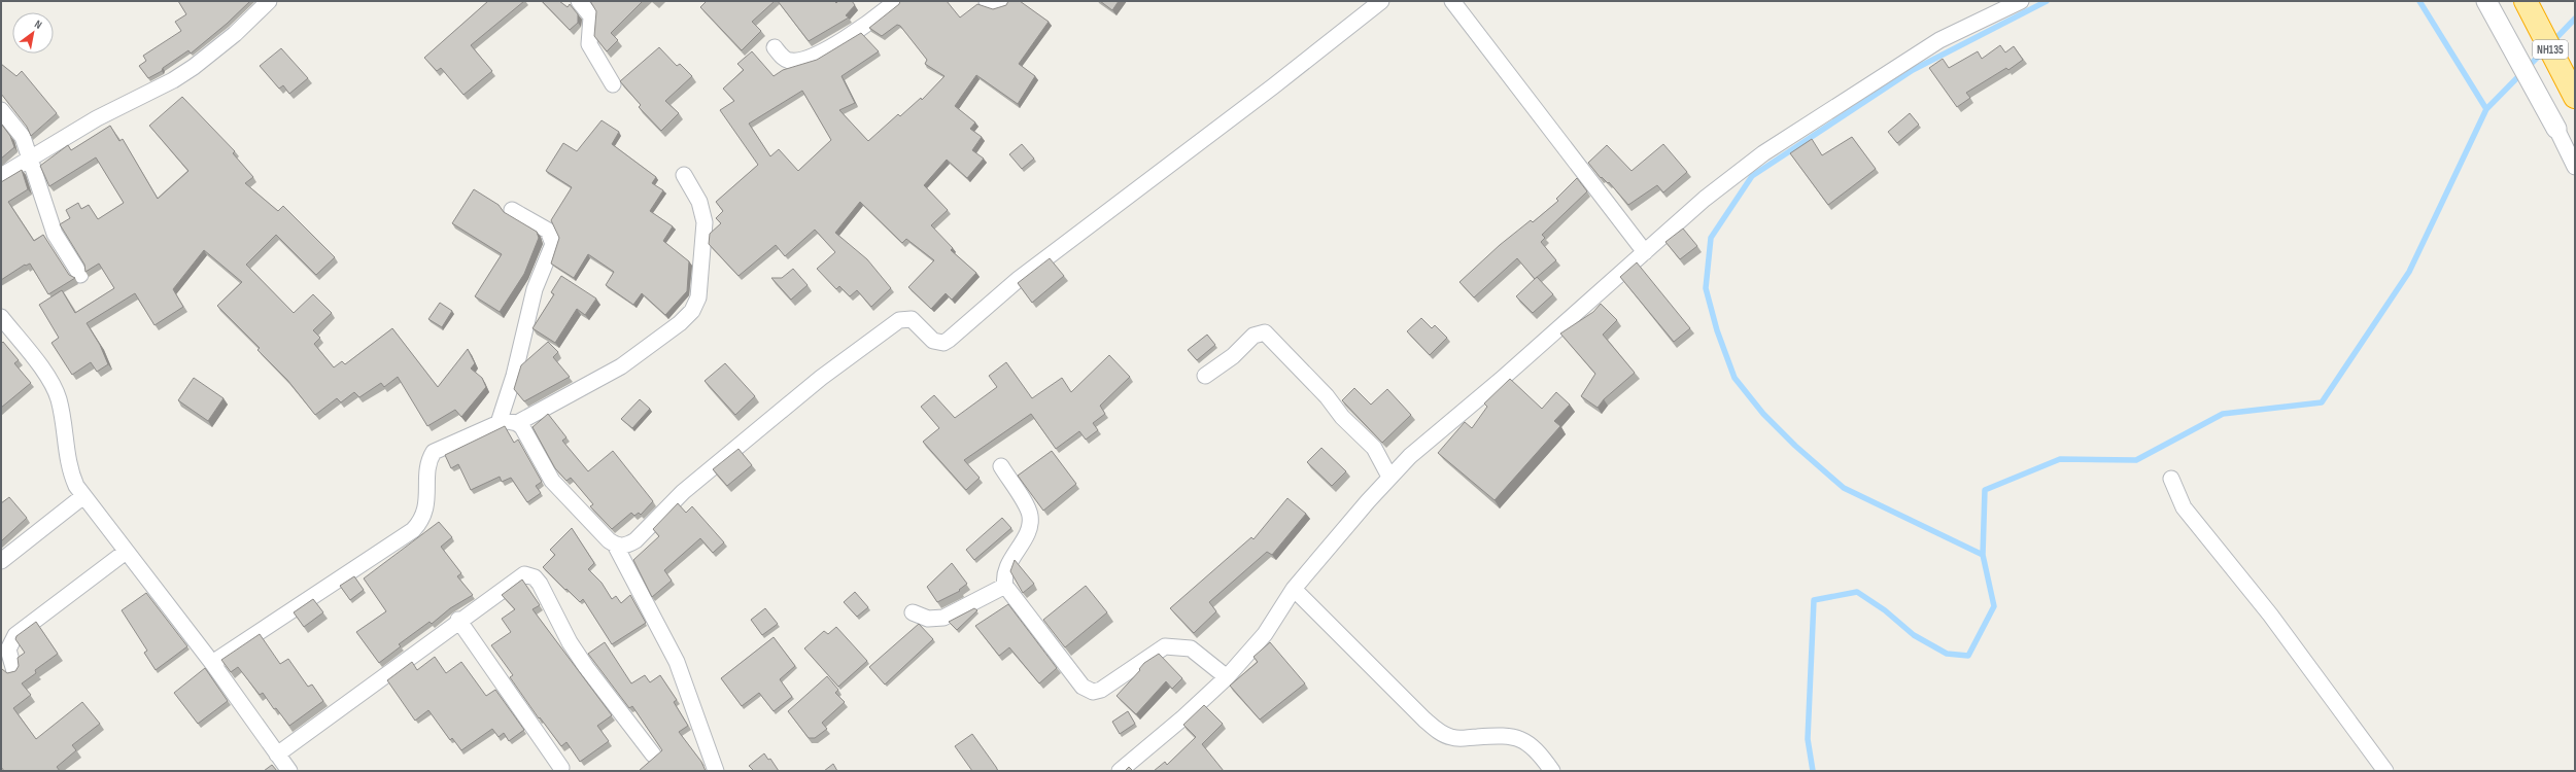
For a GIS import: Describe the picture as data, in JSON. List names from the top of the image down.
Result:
{
  "streets": {
    "highway": ["NH135"]
  },
  "north": "top right"
}
